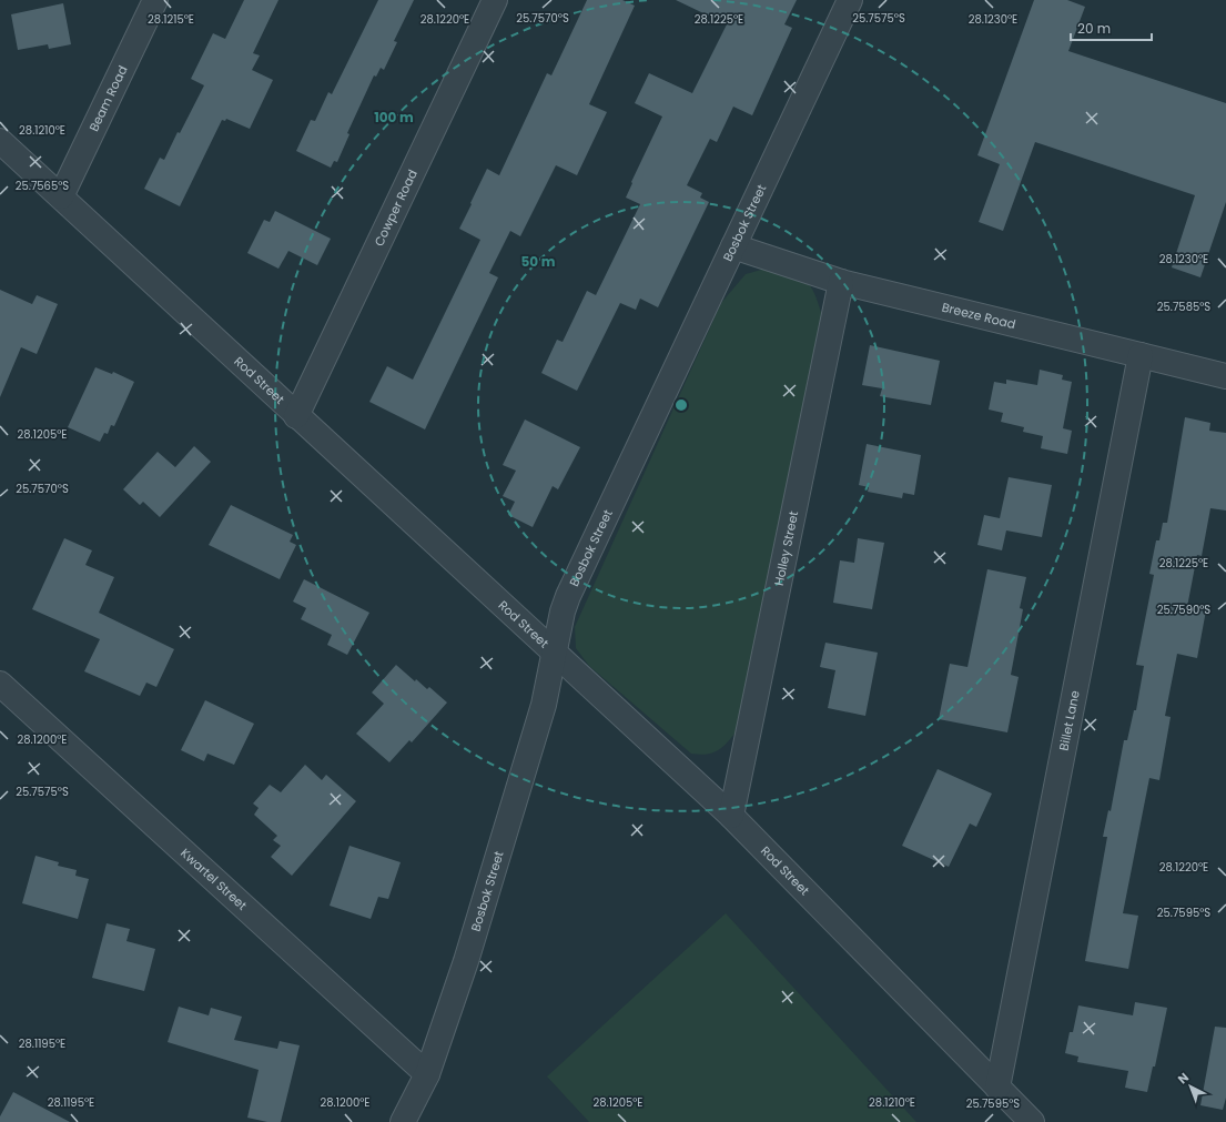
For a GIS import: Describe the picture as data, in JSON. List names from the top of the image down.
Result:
{
  "streets": {
    "street": [
      "Beam Road",
      "Cowper Road",
      "Bosbok Street",
      "Breeze Road",
      "Rod Street",
      "Holley Street",
      "Billet Lane",
      "Kwartel Street"
    ]
  },
  "crossings": [
    ["Beam Road", "Rod Street"],
    ["Cowper Road", "Rod Street"],
    ["Bosbok Street", "Breeze Road"],
    ["Bosbok Street", "Rod Street"],
    ["Bosbok Street", "Kwartel Street"],
    ["Breeze Road", "Holley Street"],
    ["Breeze Road", "Billet Lane"],
    ["Rod Street", "Holley Street"],
    ["Rod Street", "Billet Lane"]
  ],
  "scale_bar": "20 m",
  "north": "top left",
  "coordinates": [
    "25.7570°S",
    "25.7575°S",
    "28.1215°E",
    "28.1220°E",
    "28.1225°E",
    "28.1230°E",
    "28.1210°E",
    "25.7565°S",
    "25.7585°S",
    "28.1205°E",
    "25.7590°S",
    "28.1200°E",
    "25.7595°S",
    "28.1195°E"
  ],
  "rings": ["100 m", "50 m"]
}
